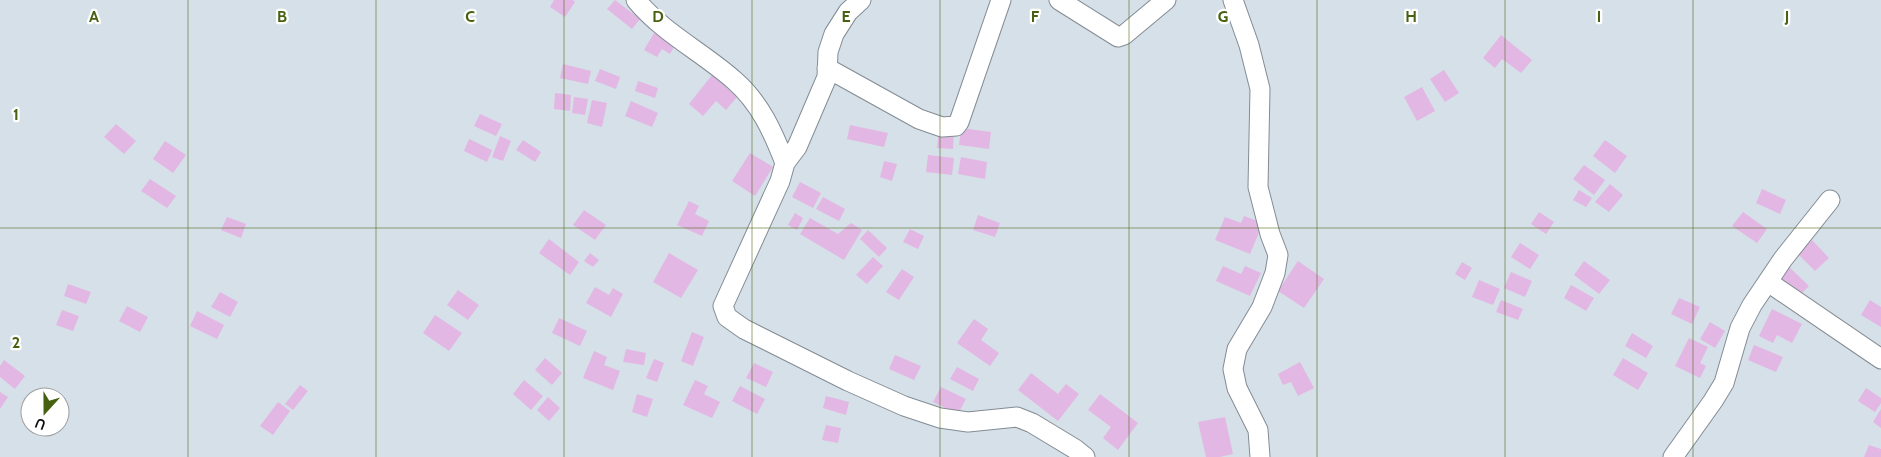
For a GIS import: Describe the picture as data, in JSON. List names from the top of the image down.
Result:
{
  "north": "bottom",
  "grid": {
    "columns": [
      "A",
      "B",
      "C",
      "D",
      "E",
      "F",
      "G",
      "H",
      "I",
      "J"
    ],
    "rows": ["1", "2"]
  }
}
